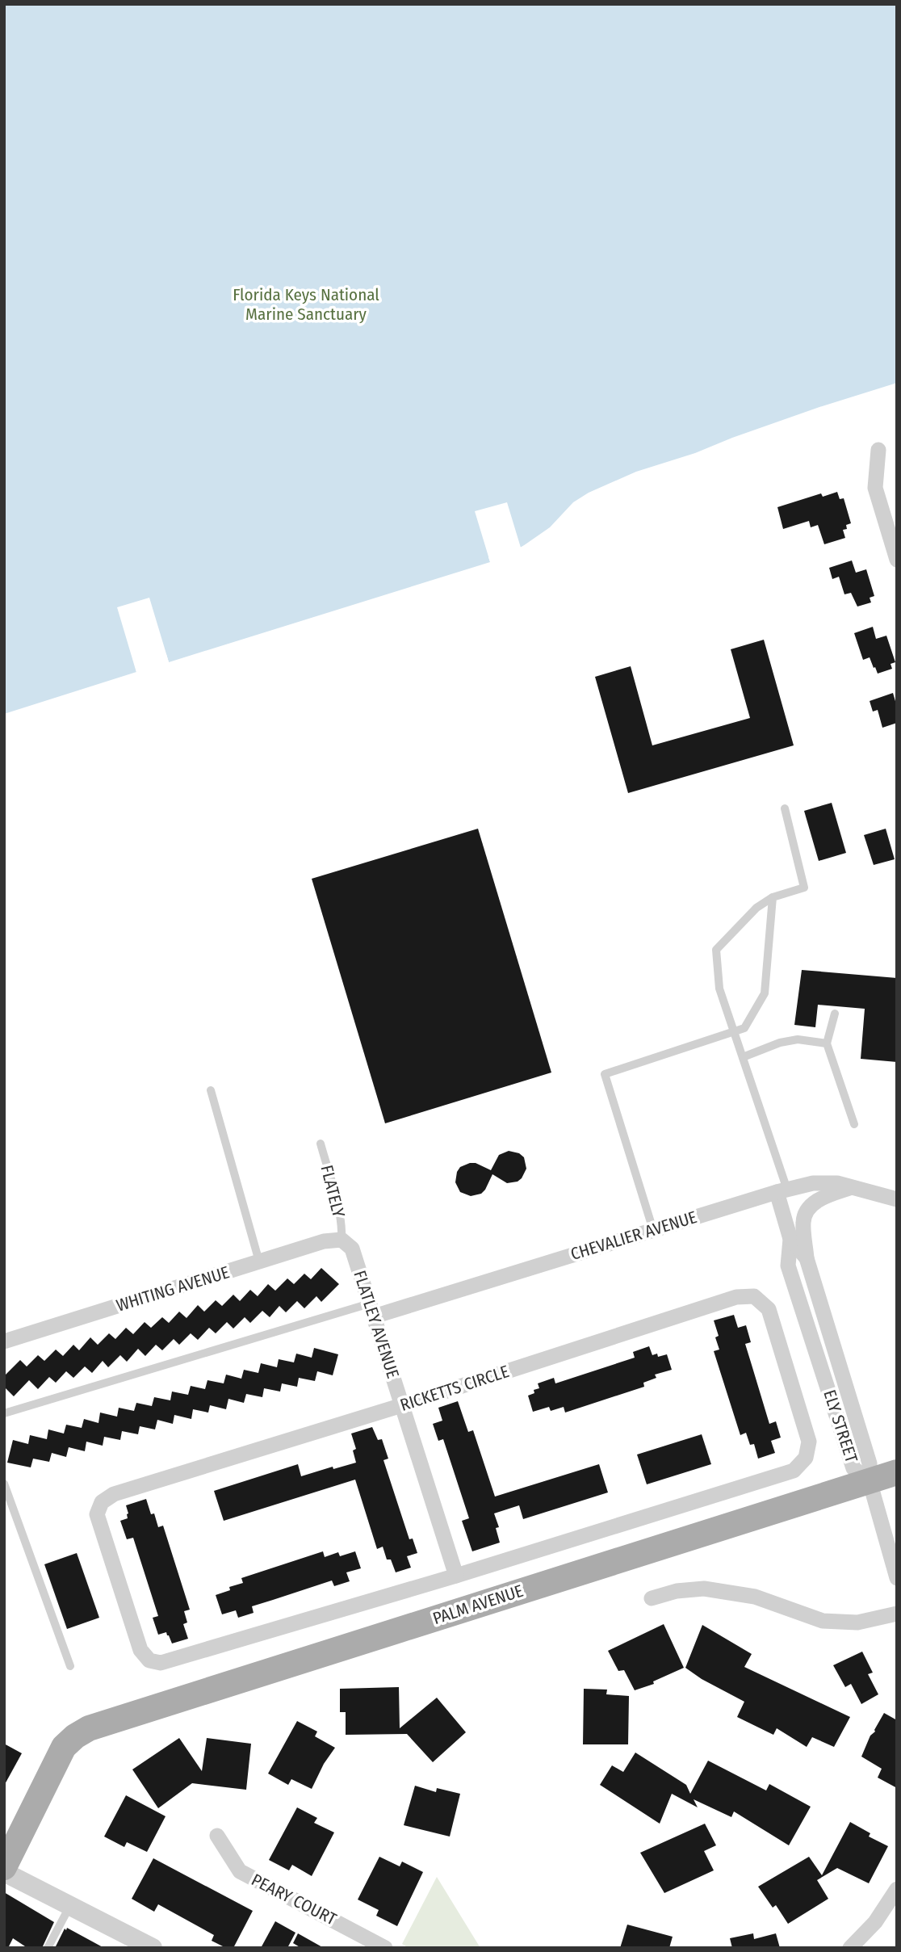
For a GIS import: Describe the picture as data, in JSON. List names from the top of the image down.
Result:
{
  "streets": {
    "main road": ["PALM AVENUE"],
    "street": [
      "CHEVALIER AVENUE",
      "WHITING AVENUE",
      "FLATLEY AVENUE",
      "RICKETTS CIRCLE",
      "ELY STREET",
      "PEARY COURT"
    ],
    "lane": ["FLATELY"]
  },
  "crossings": [
    ["FLATELY", "WHITING AVENUE"],
    ["FLATELY", "FLATLEY AVENUE"],
    ["CHEVALIER AVENUE", "FLATLEY AVENUE"],
    ["CHEVALIER AVENUE", "ELY STREET"],
    ["WHITING AVENUE", "FLATLEY AVENUE"],
    ["FLATLEY AVENUE", "RICKETTS CIRCLE"],
    ["ELY STREET", "PALM AVENUE"]
  ],
  "parks": ["Florida Keys National Marine Sanctuary"]
}
